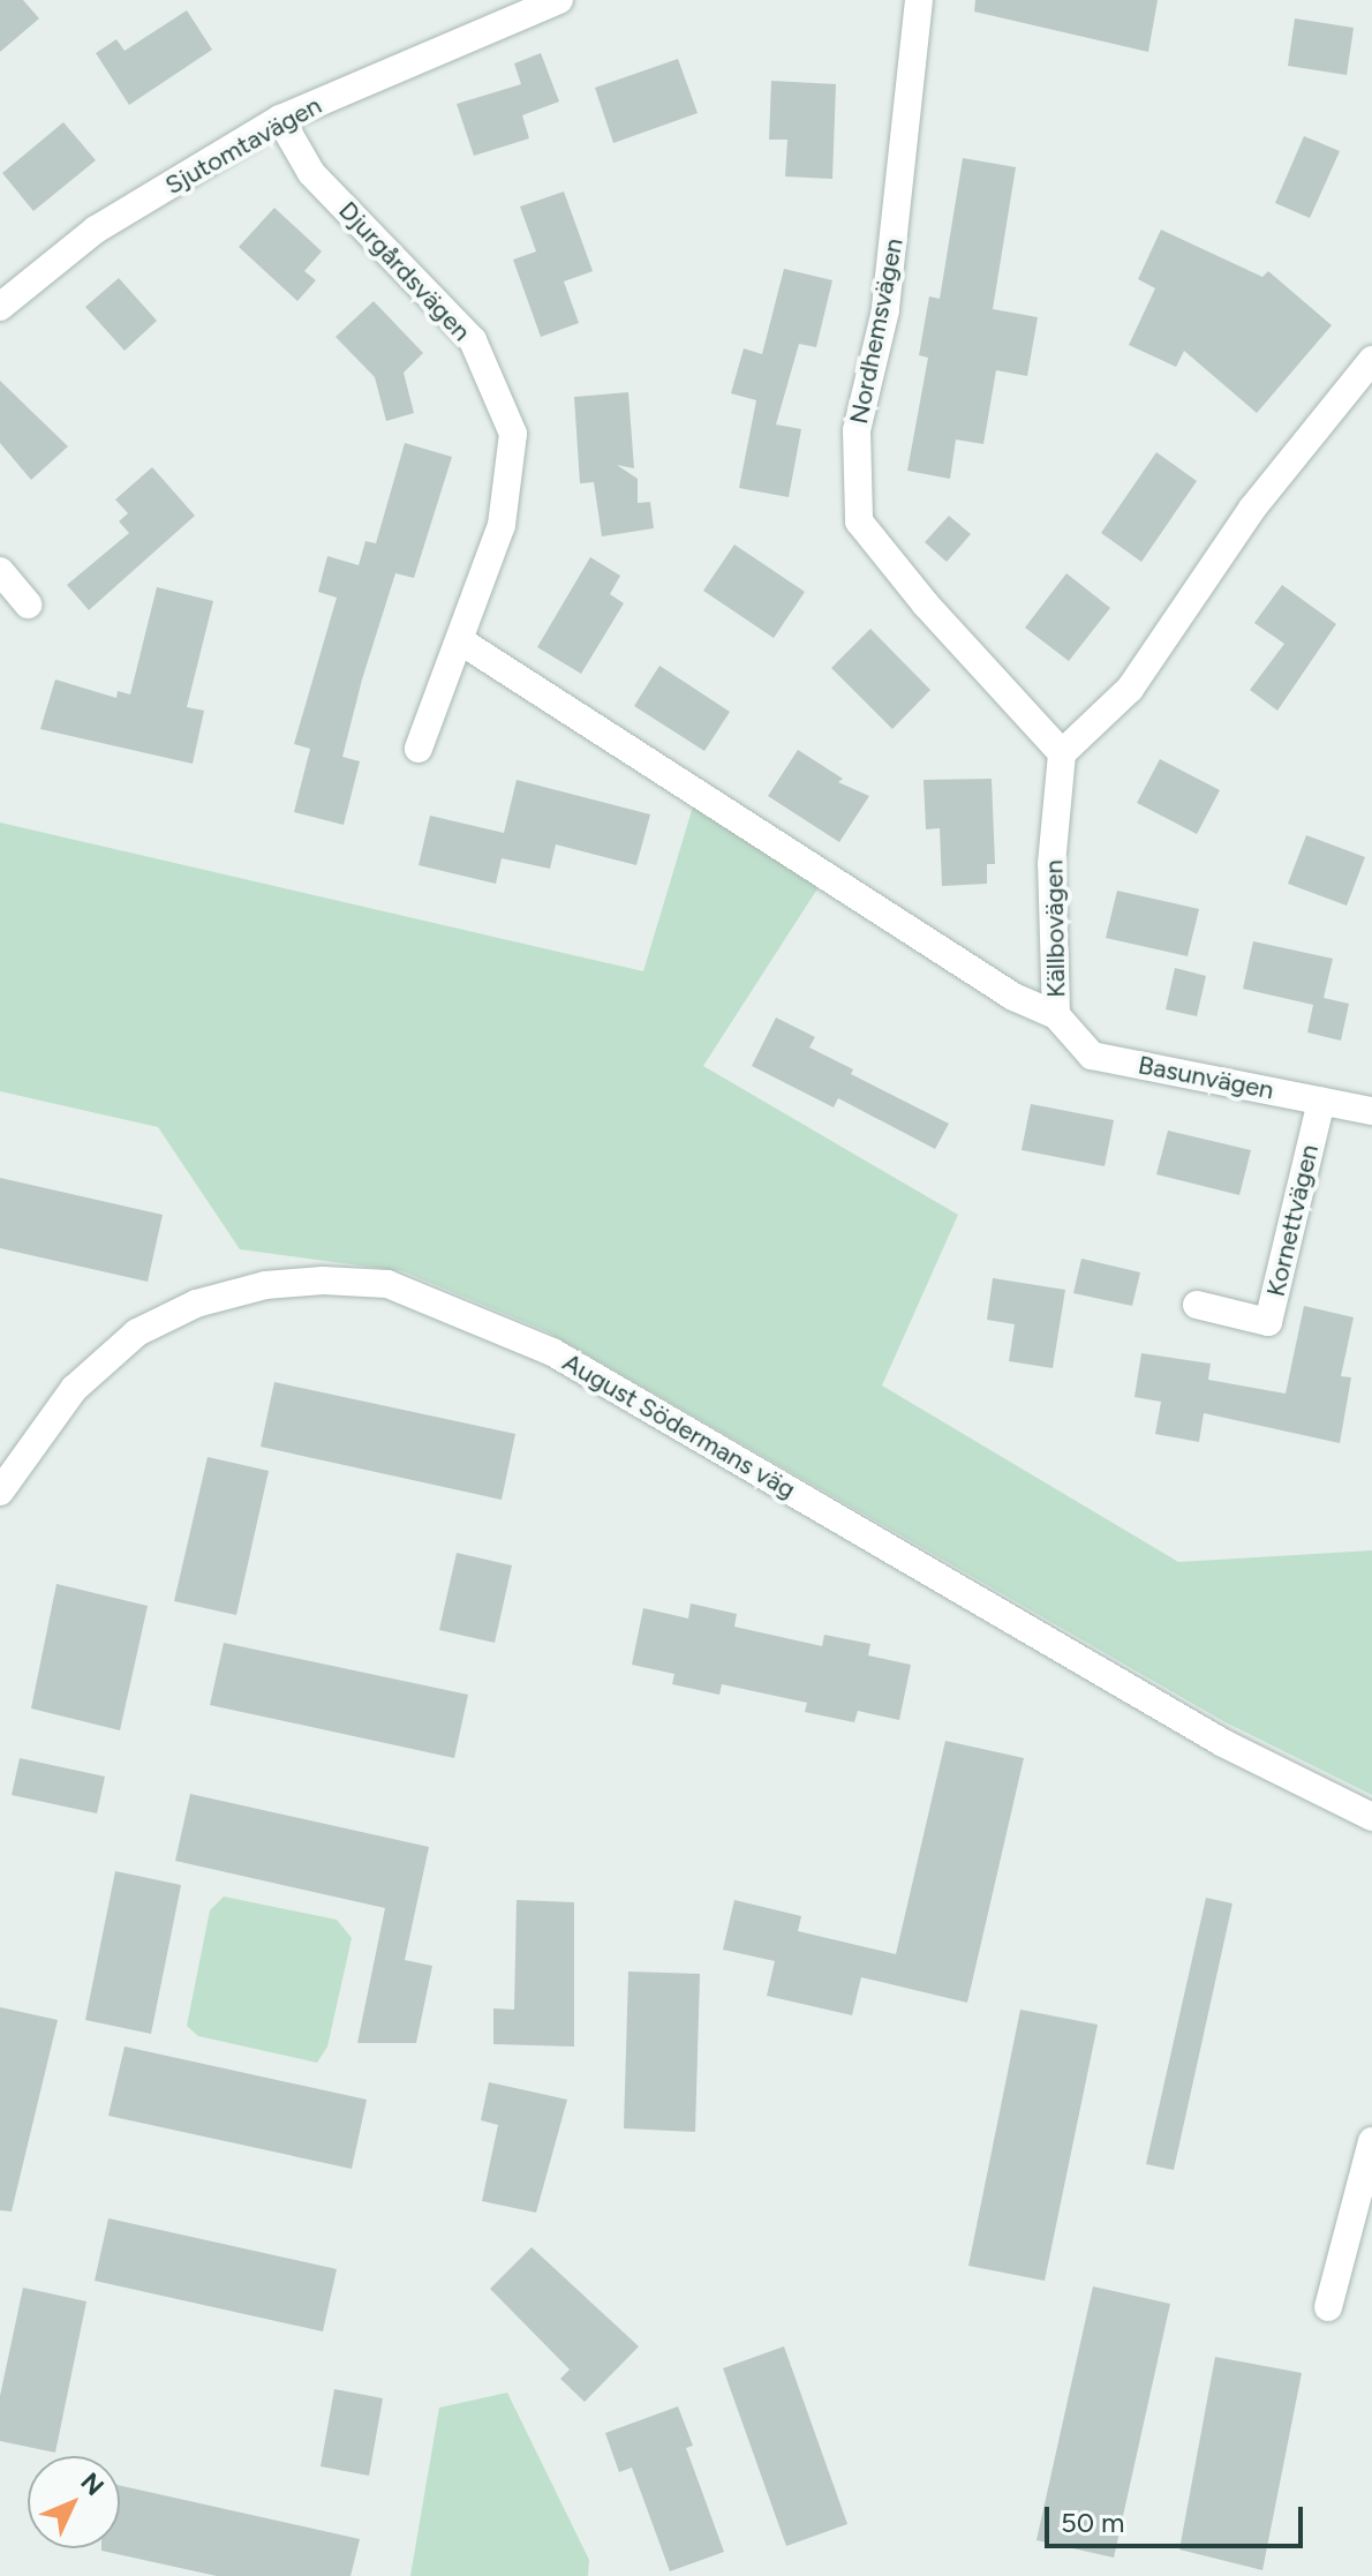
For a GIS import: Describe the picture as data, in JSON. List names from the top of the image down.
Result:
{
  "streets": {
    "street": [
      "Sjutomtavägen",
      "Djurgårdsvägen",
      "Nordhemsvägen",
      "Källbovägen",
      "Basunvägen",
      "Kornettvägen",
      "August Södermans väg"
    ]
  },
  "crossings": [
    ["Sjutomtavägen", "Djurgårdsvägen"],
    ["Djurgårdsvägen", "Källbovägen"],
    ["Nordhemsvägen", "Källbovägen"],
    ["Källbovägen", "Basunvägen"],
    ["Basunvägen", "Kornettvägen"]
  ],
  "scale_bar": "50 m",
  "north": "top right"
}
